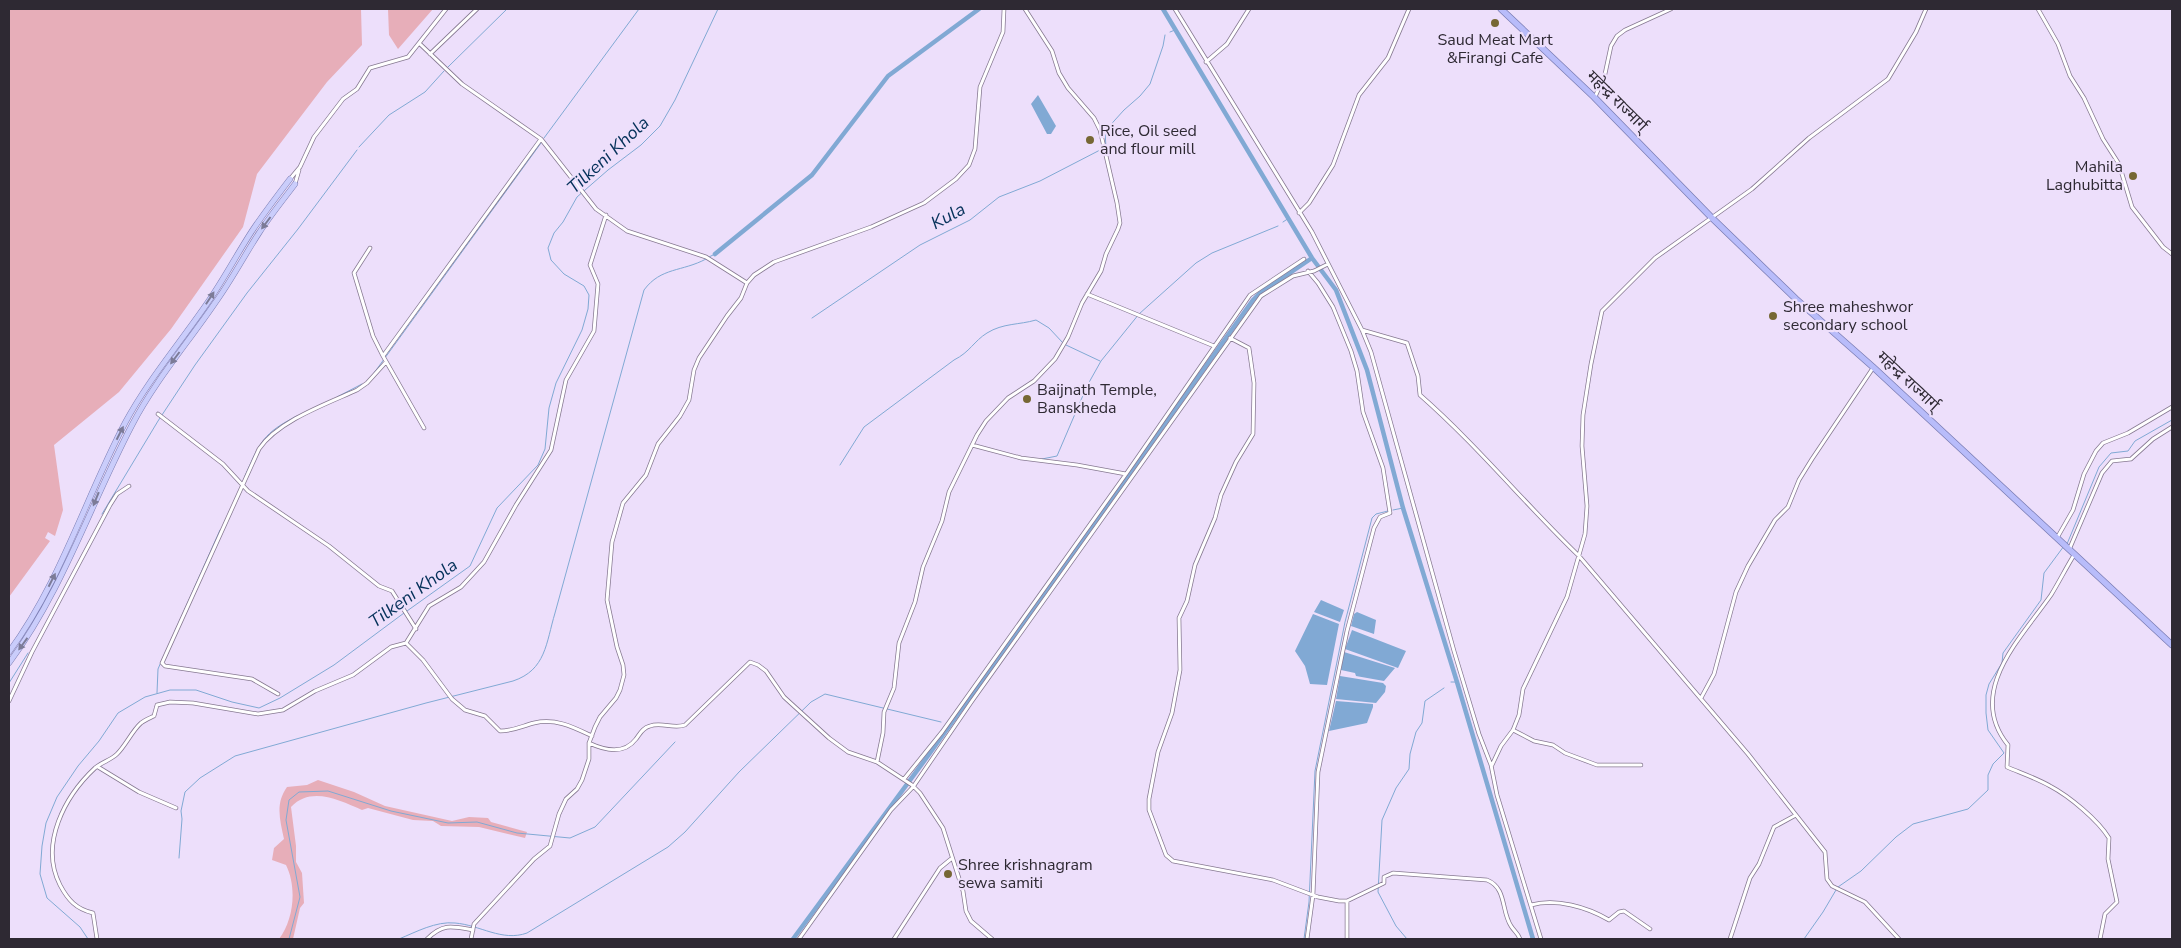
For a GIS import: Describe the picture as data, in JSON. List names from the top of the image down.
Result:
{
  "streets": {
    "highway": ["महेन्द्र राज्मार्ग्"]
  },
  "water": ["Tilkeni Khola", "Kula"],
  "places": [
    "Saud Meat Mart &Firangi Cafe",
    "Rice, Oil seed and flour mill",
    "Mahila Laghubitta",
    "Shree maheshwor secondary school",
    "Baijnath Temple, Banskheda",
    "Shree krishnagram sewa samiti"
  ]
}
